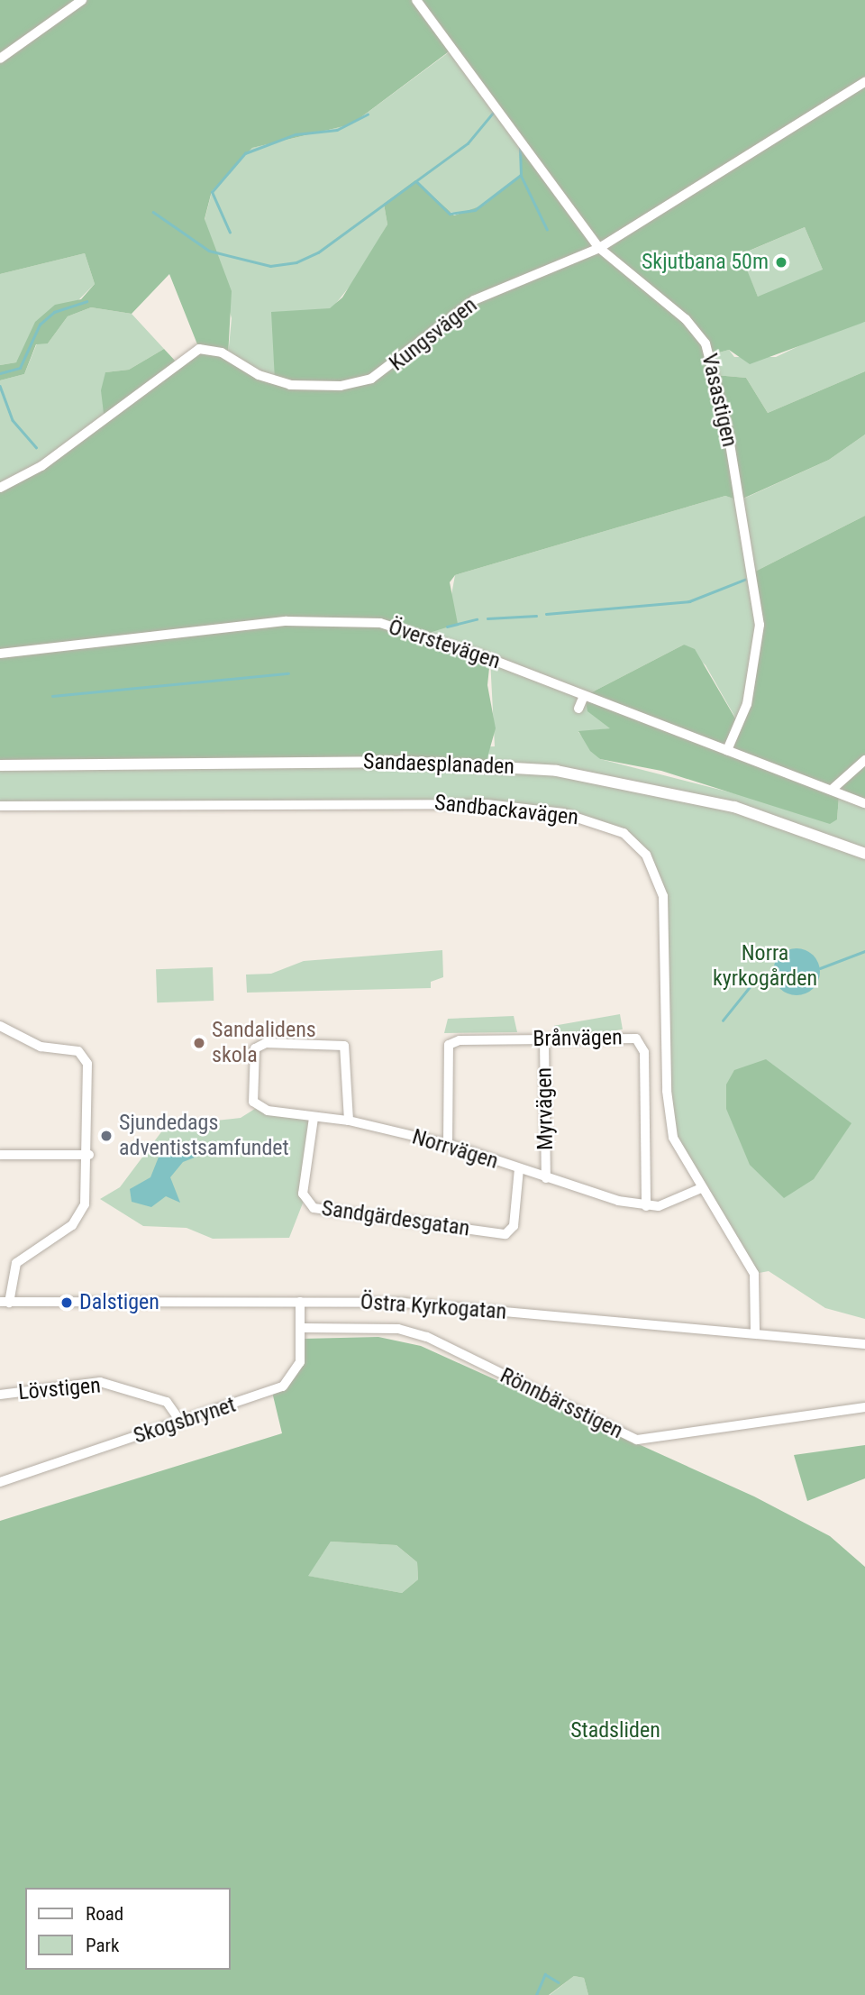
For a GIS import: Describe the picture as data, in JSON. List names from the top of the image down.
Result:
{
  "streets": {
    "main road": ["Sandaesplanaden"],
    "street": [
      "Kungsvägen",
      "Vasastigen",
      "Överstevägen",
      "Sandbackavägen",
      "Brånvägen",
      "Myrvägen",
      "Norrvägen",
      "Sandgärdesgatan",
      "Östra Kyrkogatan",
      "Lövstigen",
      "Rönnbärsstigen",
      "Skogsbrynet"
    ]
  },
  "crossings": [
    ["Kungsvägen", "Vasastigen"],
    ["Vasastigen", "Överstevägen"],
    ["Sandbackavägen", "Norrvägen"],
    ["Sandbackavägen", "Östra Kyrkogatan"],
    ["Brånvägen", "Myrvägen"],
    ["Brånvägen", "Norrvägen"],
    ["Myrvägen", "Norrvägen"],
    ["Norrvägen", "Sandgärdesgatan"],
    ["Östra Kyrkogatan", "Skogsbrynet"],
    ["Lövstigen", "Skogsbrynet"],
    ["Rönnbärsstigen", "Skogsbrynet"]
  ],
  "parks": ["Norra kyrkogården", "Stadsliden"],
  "places": [
    "Skjutbana 50m",
    "Sandalidens skola",
    "Sjundedags adventistsamfundet",
    "Dalstigen"
  ],
  "legend": ["Road", "Park"]
}
